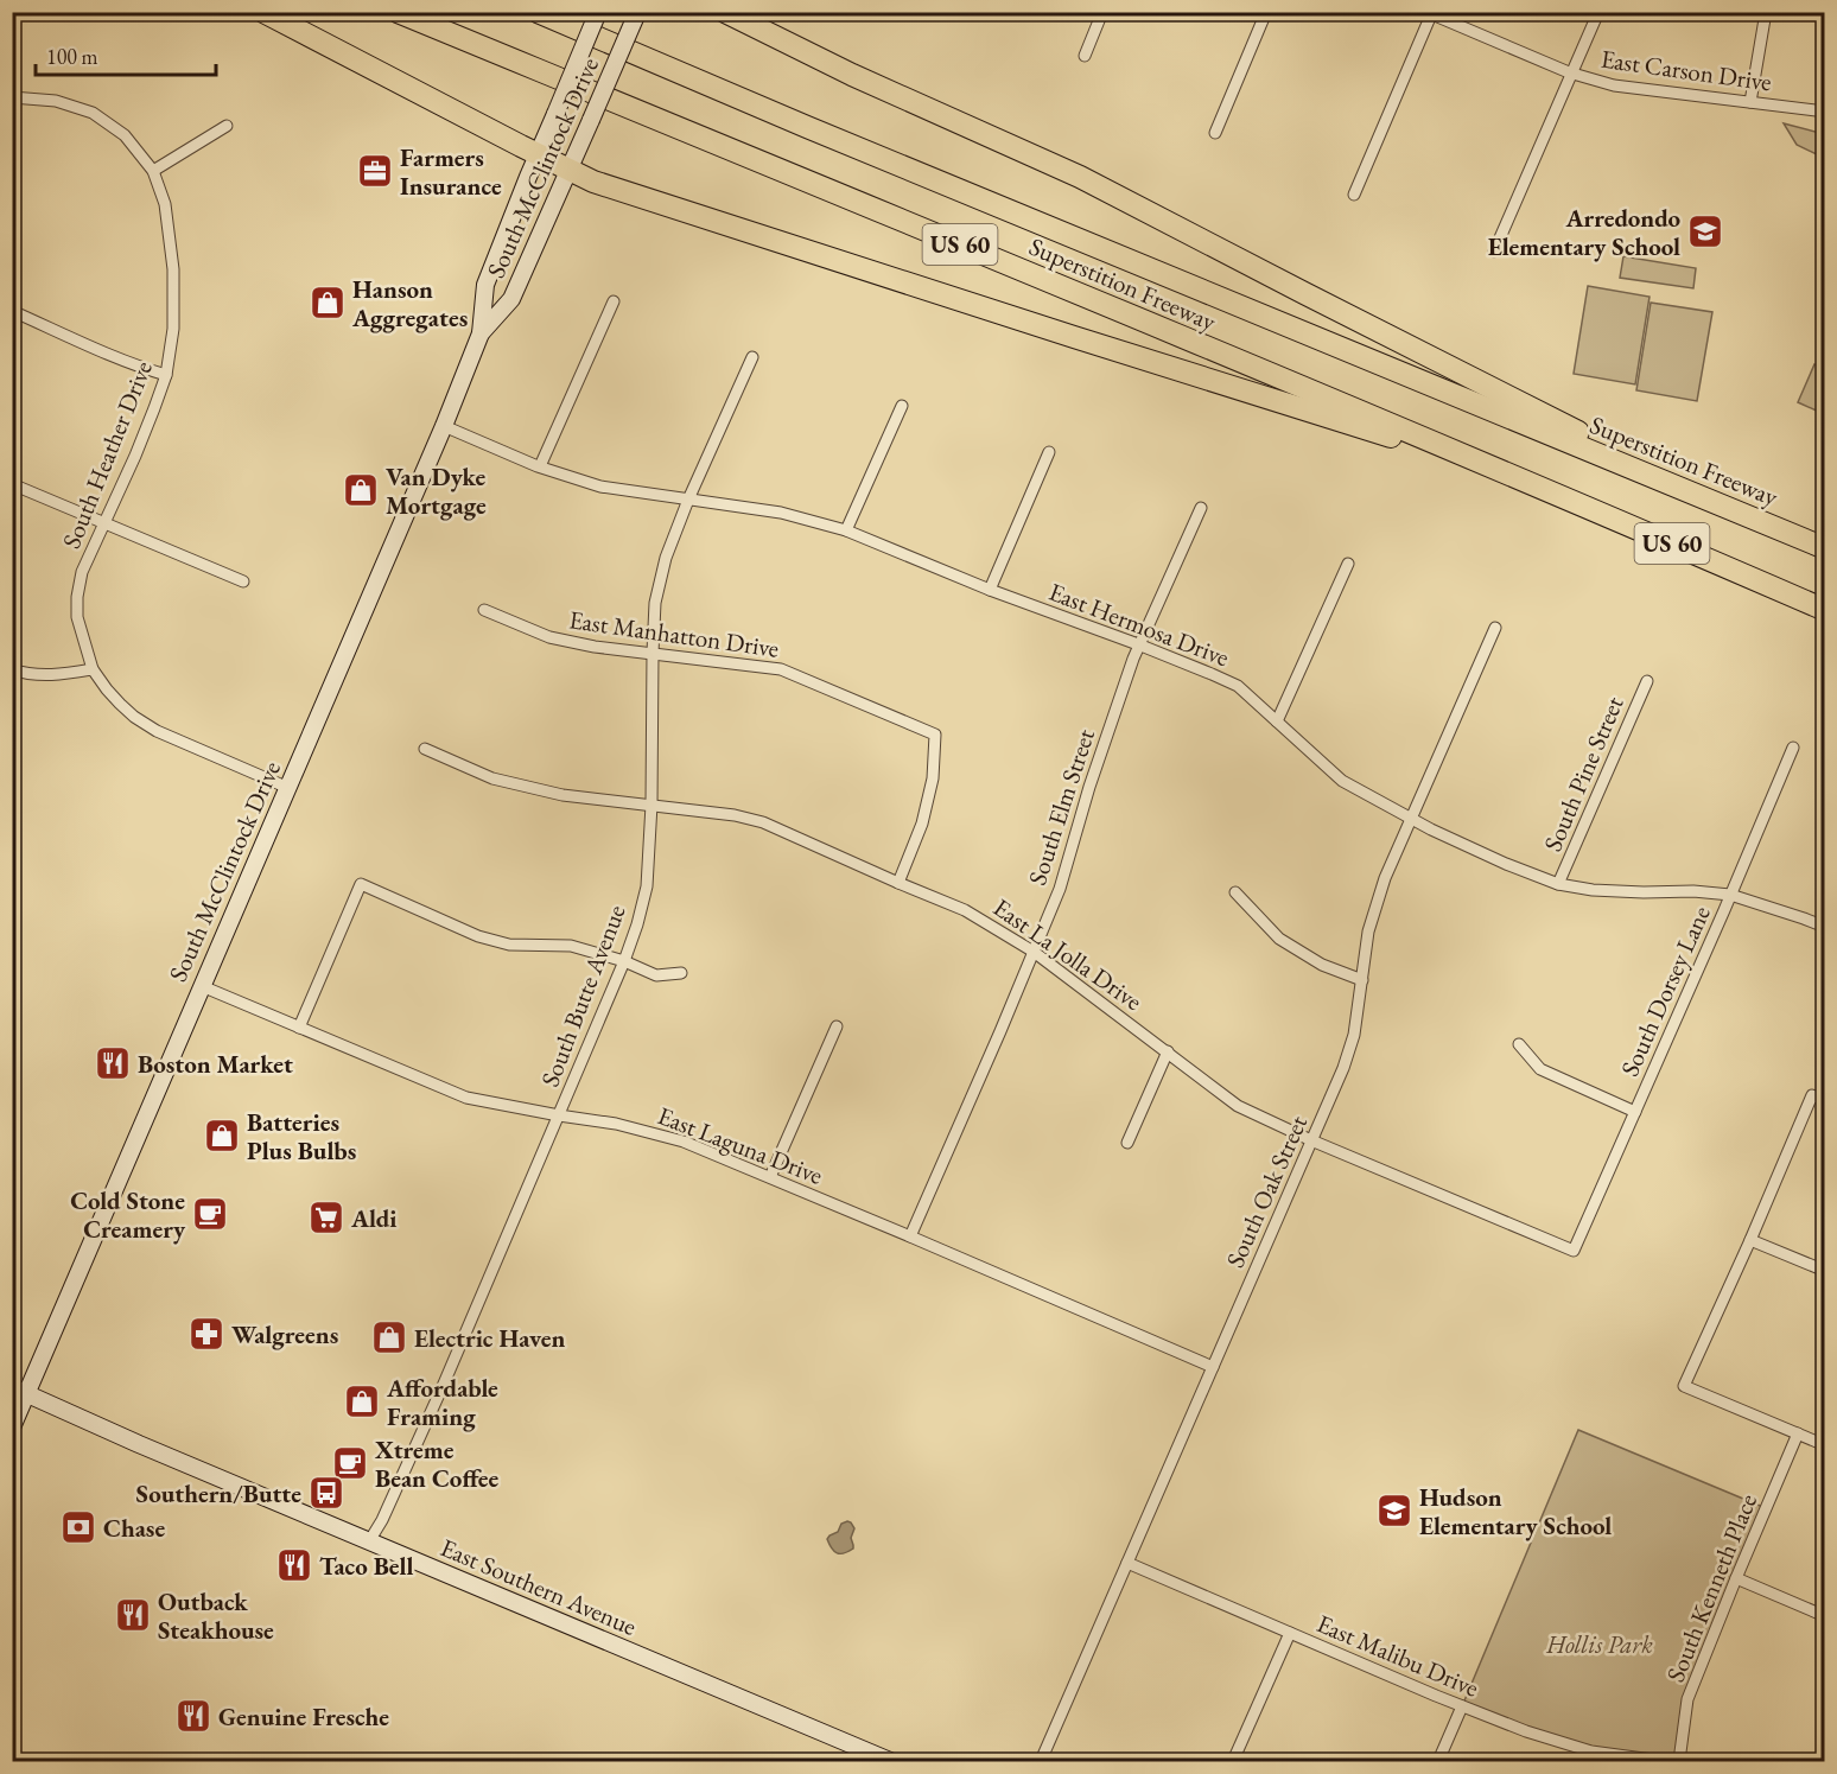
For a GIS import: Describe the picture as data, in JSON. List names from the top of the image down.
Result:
{
  "streets": {
    "highway": ["US 60", "Superstition Freeway"],
    "main road": ["South McClintock Drive", "East Southern Avenue"],
    "street": [
      "East Carson Drive",
      "South Heather Drive",
      "East Hermosa Drive",
      "East Manhatton Drive",
      "South Pine Street",
      "South Elm Street",
      "East La Jolla Drive",
      "South Dorsey Lane",
      "South Butte Avenue",
      "East Laguna Drive",
      "South Oak Street",
      "South Kenneth Place",
      "East Malibu Drive"
    ]
  },
  "crossings": [
    ["South McClintock Drive", "East Hermosa Drive"],
    ["South McClintock Drive", "East Laguna Drive"],
    ["South McClintock Drive", "East Southern Avenue"],
    ["East Hermosa Drive", "South Pine Street"],
    ["East Hermosa Drive", "South Elm Street"],
    ["East Hermosa Drive", "South Dorsey Lane"],
    ["East Hermosa Drive", "South Butte Avenue"],
    ["East Hermosa Drive", "South Oak Street"],
    ["East Manhatton Drive", "East La Jolla Drive"],
    ["East Manhatton Drive", "South Butte Avenue"],
    ["South Elm Street", "East La Jolla Drive"],
    ["South Elm Street", "East Laguna Drive"],
    ["East La Jolla Drive", "South Dorsey Lane"],
    ["East La Jolla Drive", "South Butte Avenue"],
    ["East La Jolla Drive", "South Oak Street"],
    ["South Butte Avenue", "East Laguna Drive"],
    ["South Butte Avenue", "East Southern Avenue"],
    ["East Laguna Drive", "South Oak Street"],
    ["South Oak Street", "East Malibu Drive"]
  ],
  "parks": ["Hollis Park"],
  "places": {
    "office": ["Farmers Insurance"],
    "school or university": ["Arredondo Elementary School", "Hudson Elementary School"],
    "shop": [
      "Hanson Aggregates",
      "Van Dyke Mortgage",
      "Batteries Plus Bulbs",
      "Electric Haven",
      "Affordable Framing"
    ],
    "restaurant": [
      "Boston Market",
      "Taco Bell",
      "Outback Steakhouse",
      "Genuine Fresche"
    ],
    "cafe": ["Cold Stone Creamery", "Xtreme Bean Coffee"],
    "supermarket": ["Aldi"],
    "pharmacy": ["Walgreens"],
    "bus stop": ["Southern/Butte"],
    "bank": ["Chase"]
  },
  "scale_bar": "100 m"
}
